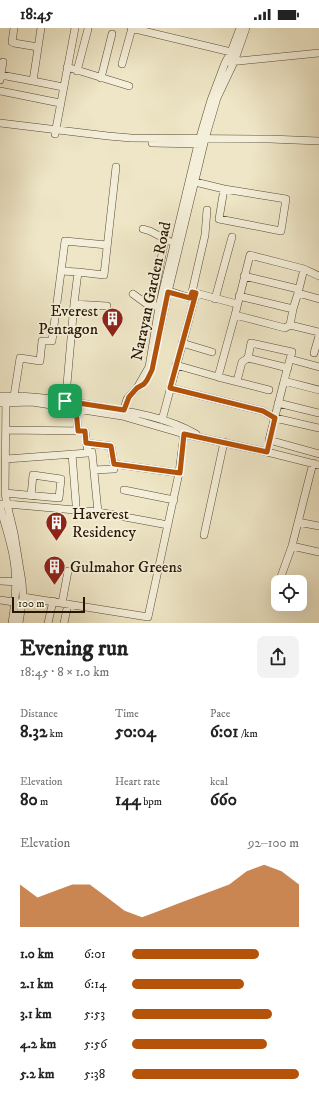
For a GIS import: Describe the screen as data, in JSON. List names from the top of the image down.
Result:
{
  "streets": {
    "street": ["Narayan Garden Road"]
  },
  "places": {
    "building": ["Everest Pentagon", "Haverest Residency", "Gulmahor Greens"]
  },
  "scale_bar": "100 m",
  "page": {
    "status": "18:45",
    "scale": "100 m",
    "heading": ["Evening run", "18:45 · 8 × 1.0 km"],
    "stats": [
      ["Distance", "8.32 km"],
      ["Time", "50:04"],
      ["Pace", "6:01 /km"],
      ["Elevation", "80 m"],
      ["Heart rate", "144 bpm"],
      ["kcal", "660"]
    ],
    "chart": ["Elevation", "92–100 m"],
    "list": [
      {
        "name": "1.0 km",
        "note": "6:01"
      },
      {
        "name": "2.1 km",
        "note": "6:14"
      },
      {
        "name": "3.1 km",
        "note": "5:53"
      },
      {
        "name": "4.2 km",
        "note": "5:56"
      },
      {
        "name": "5.2 km",
        "note": "5:38"
      }
    ]
  }
}
